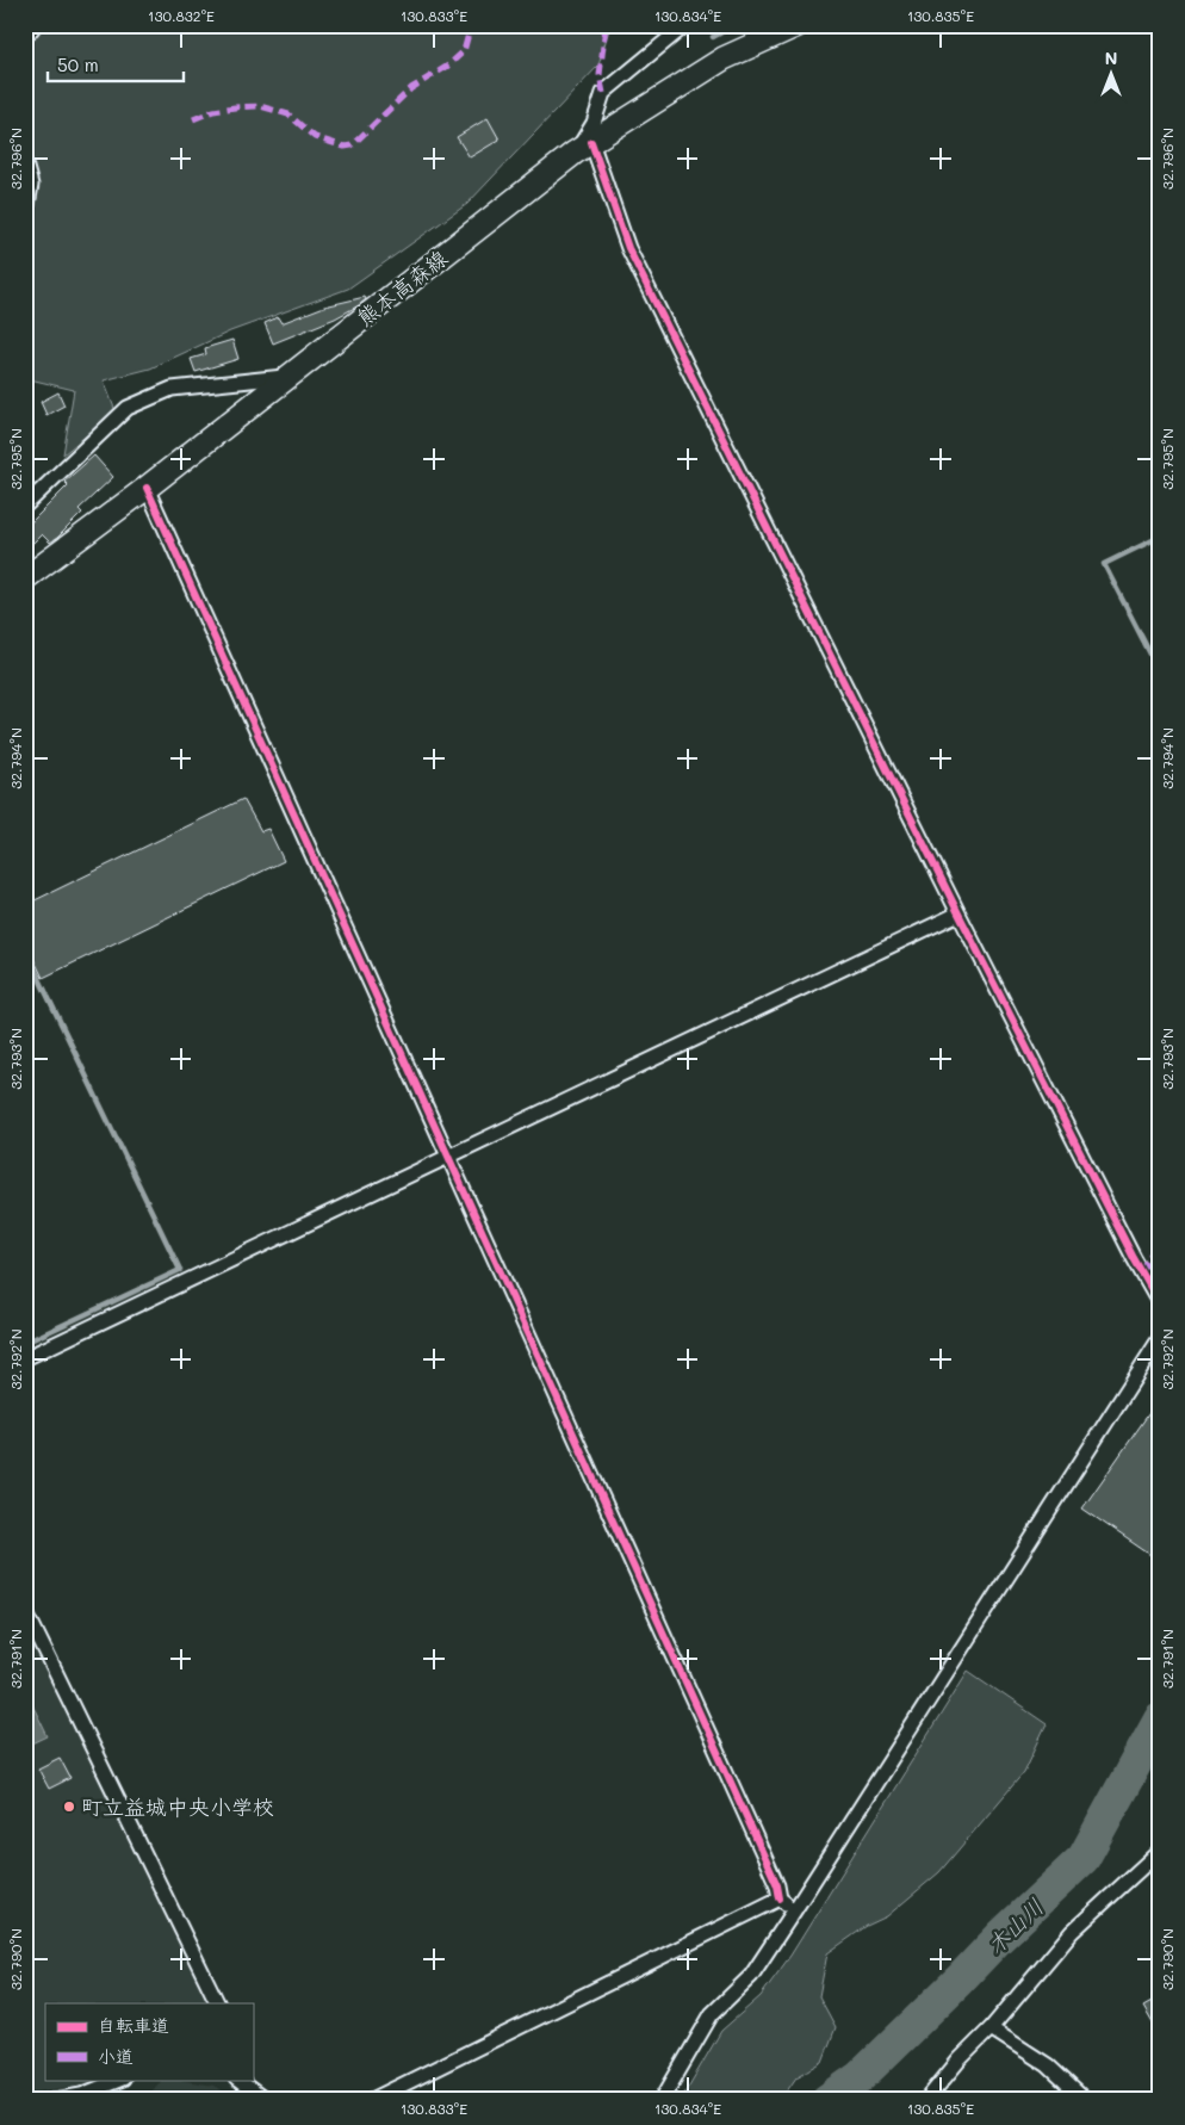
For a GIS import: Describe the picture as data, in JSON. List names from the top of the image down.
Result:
{
  "streets": {
    "main road": ["熊本高森線"]
  },
  "water": ["木山川"],
  "places": ["町立益城中央小学校"],
  "legend": ["自転車道", "小道"],
  "scale_bar": "50 m",
  "north": "top",
  "coordinates": [
    "130.832°E",
    "130.833°E",
    "130.834°E",
    "130.835°E",
    "32.796°N",
    "32.795°N",
    "32.794°N",
    "32.793°N",
    "32.792°N",
    "32.791°N",
    "32.790°N"
  ]
}
